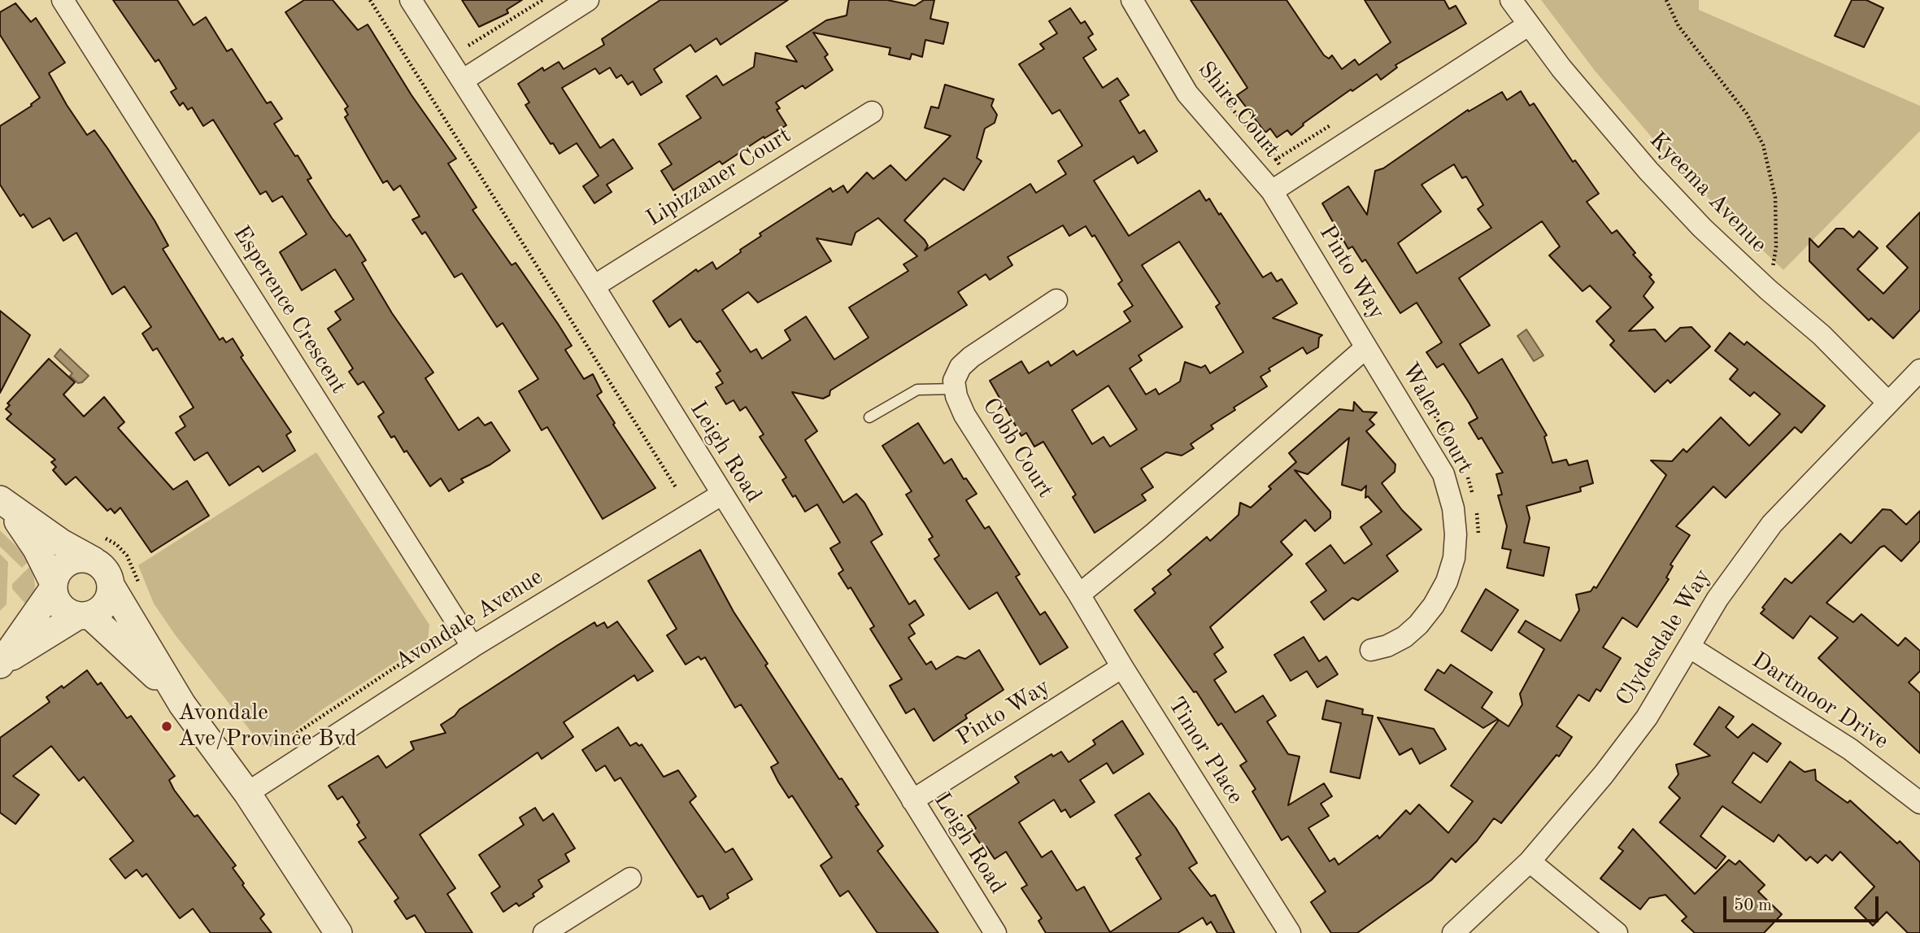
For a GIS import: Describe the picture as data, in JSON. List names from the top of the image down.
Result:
{
  "streets": {
    "street": [
      "Shire Court",
      "Lipizzaner Court",
      "Kyeema Avenue",
      "Pinto Way",
      "Esperence Crescent",
      "Waler Court",
      "Cobb Court",
      "Leigh Road",
      "Avondale Avenue",
      "Clydesdale Way",
      "Dartmoor Drive",
      "Timor Place"
    ]
  },
  "crossings": [
    ["Shire Court", "Pinto Way"],
    ["Lipizzaner Court", "Leigh Road"],
    ["Kyeema Avenue", "Clydesdale Way"],
    ["Pinto Way", "Waler Court"],
    ["Pinto Way", "Cobb Court"],
    ["Pinto Way", "Leigh Road"],
    ["Pinto Way", "Timor Place"],
    ["Esperence Crescent", "Avondale Avenue"],
    ["Cobb Court", "Timor Place"],
    ["Leigh Road", "Avondale Avenue"],
    ["Clydesdale Way", "Dartmoor Drive"]
  ],
  "places": ["Avondale Ave/Province Bvd"],
  "scale_bar": "50 m"
}
